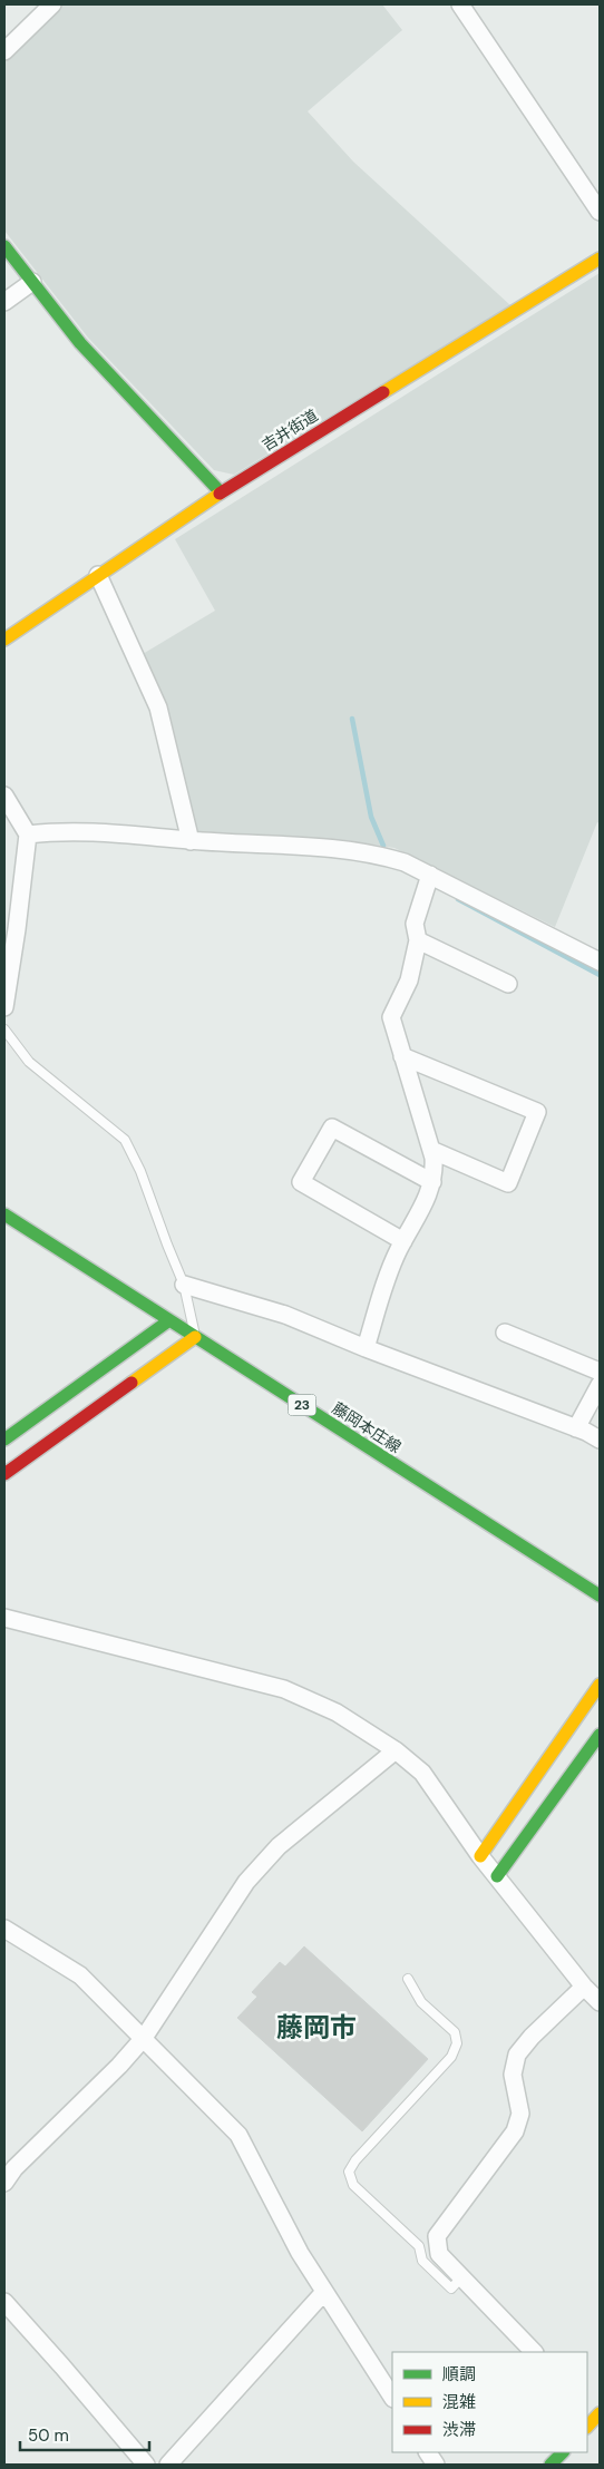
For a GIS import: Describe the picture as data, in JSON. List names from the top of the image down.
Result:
{
  "streets": {
    "main road": ["吉井街道", "23", "藤岡本庄線"]
  },
  "districts": ["藤岡市"],
  "legend": ["順調", "混雑", "渋滞"],
  "scale_bar": "50 m"
}
